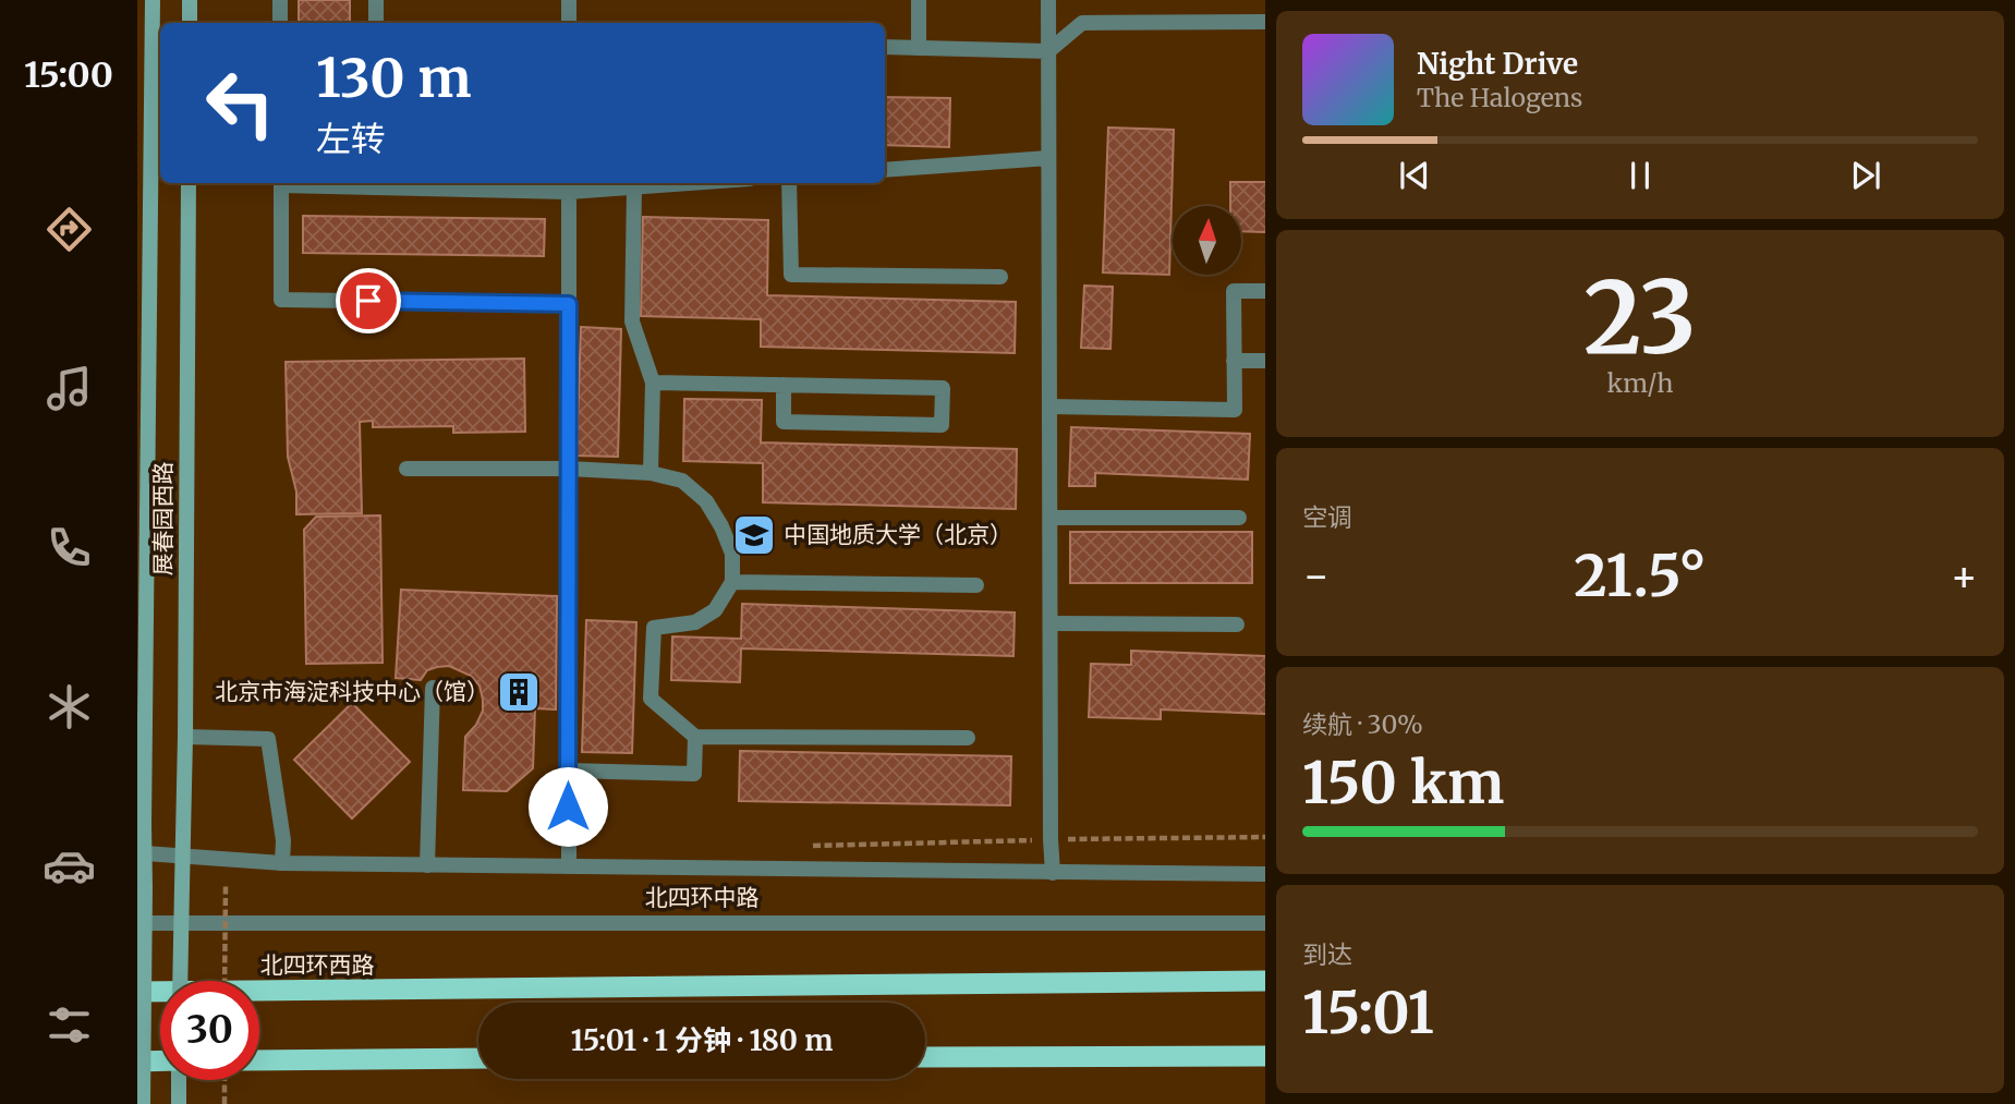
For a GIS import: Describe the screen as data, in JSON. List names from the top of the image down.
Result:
{
  "streets": {
    "highway": ["北四环西路"],
    "main road": ["展春园西路"],
    "street": ["北四环中路"]
  },
  "places": {
    "school or university": ["中国地质大学（北京）"],
    "building": ["北京市海淀科技中心（馆）"]
  },
  "north": "top",
  "page": {
    "tabs": "15:00",
    "turn": ["130 m", "左转"],
    "song": ["Night Drive", "The Halogens"],
    "tile": [
      ["23", "km/h"],
      "空调",
      ["续航 · 30%", "150 km"],
      ["到达", "15:01"]
    ],
    "heat": ["−", "21.5°", "+"],
    "limit": "30",
    "trip": "15:01 · 1 分钟 · 180 m"
  }
}
